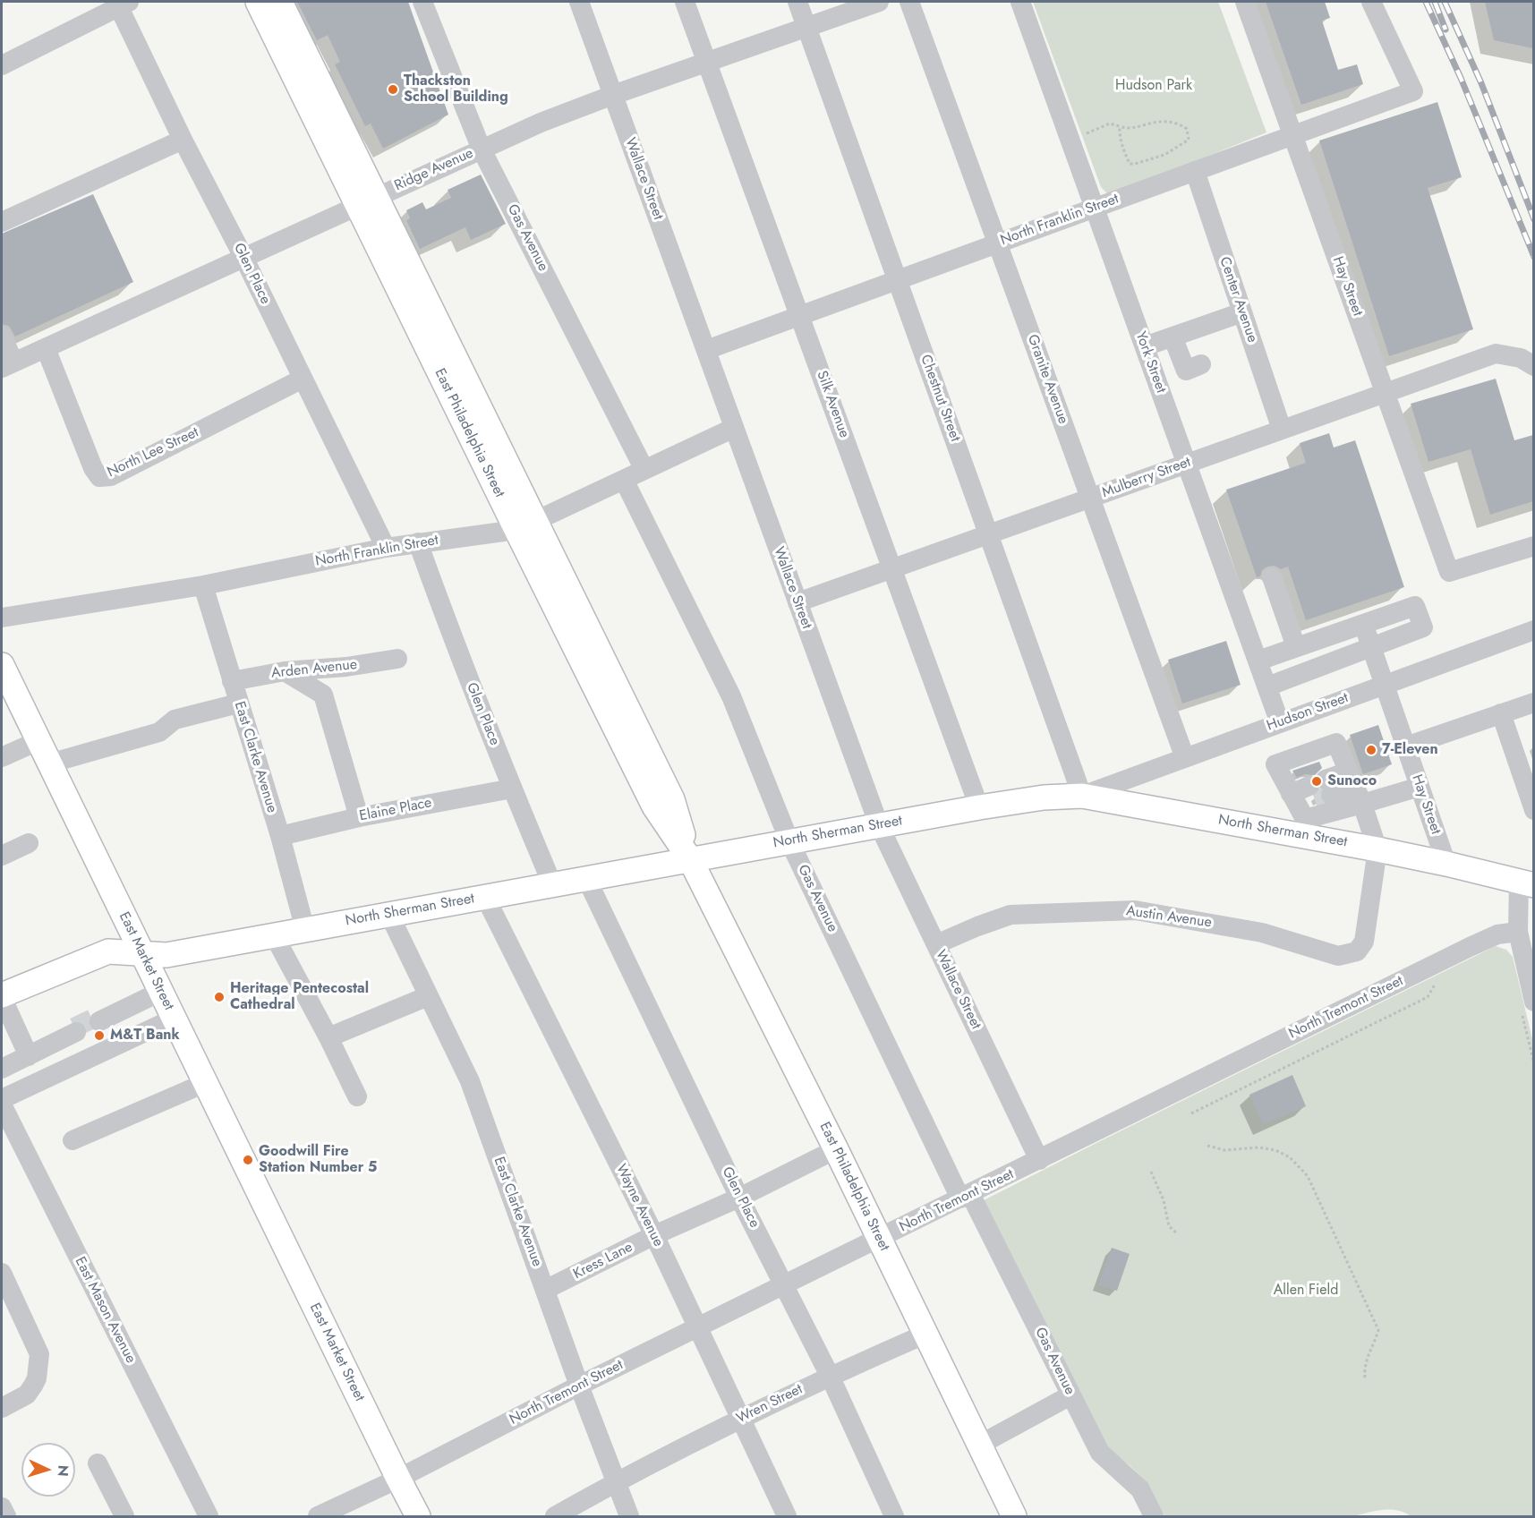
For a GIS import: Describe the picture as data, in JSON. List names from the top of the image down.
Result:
{
  "streets": {
    "main road": ["East Philadelphia Street", "North Sherman Street", "East Market Street"],
    "street": [
      "Ridge Avenue",
      "Wallace Street",
      "North Franklin Street",
      "Gas Avenue",
      "Glen Place",
      "Hay Street",
      "Center Avenue",
      "York Street",
      "Granite Avenue",
      "Chestnut Street",
      "Silk Avenue",
      "North Lee Street",
      "Mulberry Street",
      "Arden Avenue",
      "Hudson Street",
      "East Clarke Avenue",
      "Elaine Place",
      "Austin Avenue",
      "North Tremont Street",
      "Wayne Avenue",
      "Kress Lane",
      "East Mason Avenue",
      "Wren Street"
    ]
  },
  "crossings": [
    ["Ridge Avenue", "Wallace Street"],
    ["Ridge Avenue", "Gas Avenue"],
    ["Ridge Avenue", "Glen Place"],
    ["Ridge Avenue", "Chestnut Street"],
    ["Ridge Avenue", "Silk Avenue"],
    ["Ridge Avenue", "East Philadelphia Street"],
    ["Ridge Avenue", "North Lee Street"],
    ["Wallace Street", "North Franklin Street"],
    ["Wallace Street", "Mulberry Street"],
    ["Wallace Street", "North Sherman Street"],
    ["Wallace Street", "Austin Avenue"],
    ["Wallace Street", "North Tremont Street"],
    ["North Franklin Street", "Gas Avenue"],
    ["North Franklin Street", "Glen Place"],
    ["North Franklin Street", "Hay Street"],
    ["North Franklin Street", "Center Avenue"],
    ["North Franklin Street", "York Street"],
    ["North Franklin Street", "Granite Avenue"],
    ["North Franklin Street", "Chestnut Street"],
    ["North Franklin Street", "Silk Avenue"],
    ["North Franklin Street", "East Philadelphia Street"],
    ["North Franklin Street", "East Clarke Avenue"],
    ["Gas Avenue", "North Sherman Street"],
    ["Gas Avenue", "North Tremont Street"],
    ["Glen Place", "North Lee Street"],
    ["Glen Place", "Elaine Place"],
    ["Glen Place", "North Sherman Street"],
    ["Glen Place", "North Tremont Street"],
    ["Glen Place", "Kress Lane"],
    ["Glen Place", "Wren Street"],
    ["Hay Street", "Mulberry Street"],
    ["Hay Street", "Hudson Street"],
    ["Hay Street", "North Sherman Street"],
    ["Center Avenue", "Mulberry Street"],
    ["York Street", "Mulberry Street"],
    ["York Street", "Hudson Street"],
    ["Granite Avenue", "Mulberry Street"],
    ["Granite Avenue", "Hudson Street"],
    ["Chestnut Street", "Mulberry Street"],
    ["Chestnut Street", "Hudson Street"],
    ["Chestnut Street", "North Sherman Street"],
    ["Silk Avenue", "Mulberry Street"],
    ["Silk Avenue", "North Sherman Street"],
    ["East Philadelphia Street", "North Sherman Street"],
    ["East Philadelphia Street", "North Tremont Street"],
    ["East Philadelphia Street", "Kress Lane"],
    ["East Philadelphia Street", "Wren Street"],
    ["Arden Avenue", "East Clarke Avenue"],
    ["Hudson Street", "North Sherman Street"],
    ["East Clarke Avenue", "Elaine Place"],
    ["East Clarke Avenue", "North Sherman Street"],
    ["East Clarke Avenue", "North Tremont Street"],
    ["East Clarke Avenue", "Kress Lane"],
    ["East Clarke Avenue", "Wren Street"],
    ["North Sherman Street", "Austin Avenue"],
    ["North Sherman Street", "East Market Street"],
    ["North Sherman Street", "Wayne Avenue"],
    ["East Market Street", "North Tremont Street"],
    ["North Tremont Street", "Wayne Avenue"],
    ["Wayne Avenue", "Kress Lane"],
    ["Wayne Avenue", "Wren Street"]
  ],
  "parks": ["Hudson Park", "Allen Field"],
  "places": [
    "Thackston School Building",
    "7-Eleven",
    "Sunoco",
    "Heritage Pentecostal Cathedral",
    "M&T Bank",
    "Goodwill Fire Station Number 5"
  ],
  "north": "right"
}
